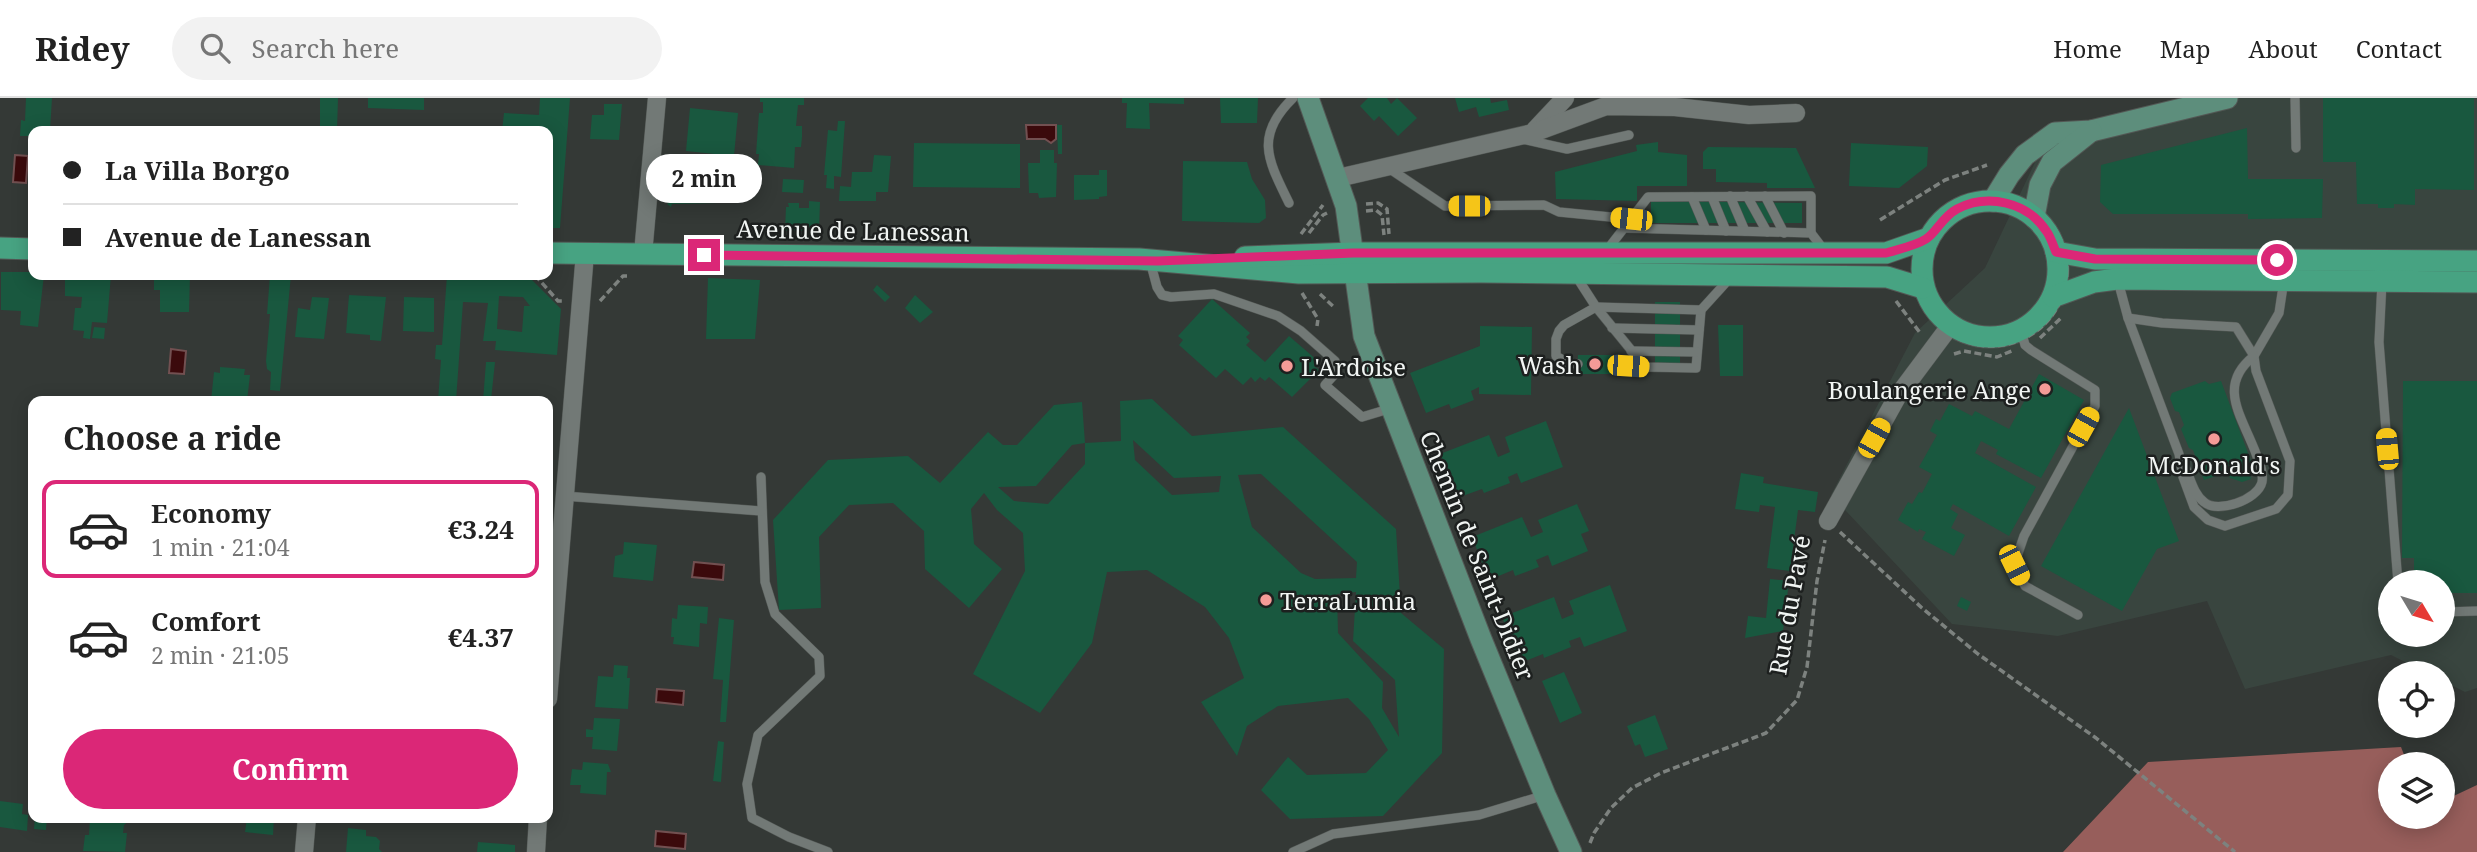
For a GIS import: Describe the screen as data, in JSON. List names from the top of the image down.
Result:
{
  "streets": {
    "main road": ["Avenue de Lanessan"],
    "street": ["Chemin de Saint-Didier", "Rue du Pavé"]
  },
  "places": [
    "Wash",
    "L'Ardoise",
    "Boulangerie Ange",
    "McDonald's",
    "TerraLumia"
  ],
  "north": "bottom right",
  "page": {
    "header": "Ridey",
    "search": "Search here",
    "nav": [
      "Home",
      "Map",
      "About",
      "Contact"
    ],
    "banner": ["La Villa Borgo", "Avenue de Lanessan"],
    "bubble": "2 min",
    "heading": "Choose a ride",
    "list": [
      {
        "name": "Economy",
        "note": "1 min · 21:04",
        "value": "€3.24"
      },
      {
        "name": "Comfort",
        "note": "2 min · 21:05",
        "value": "€4.37"
      }
    ],
    "buttons": "Confirm"
  }
}
